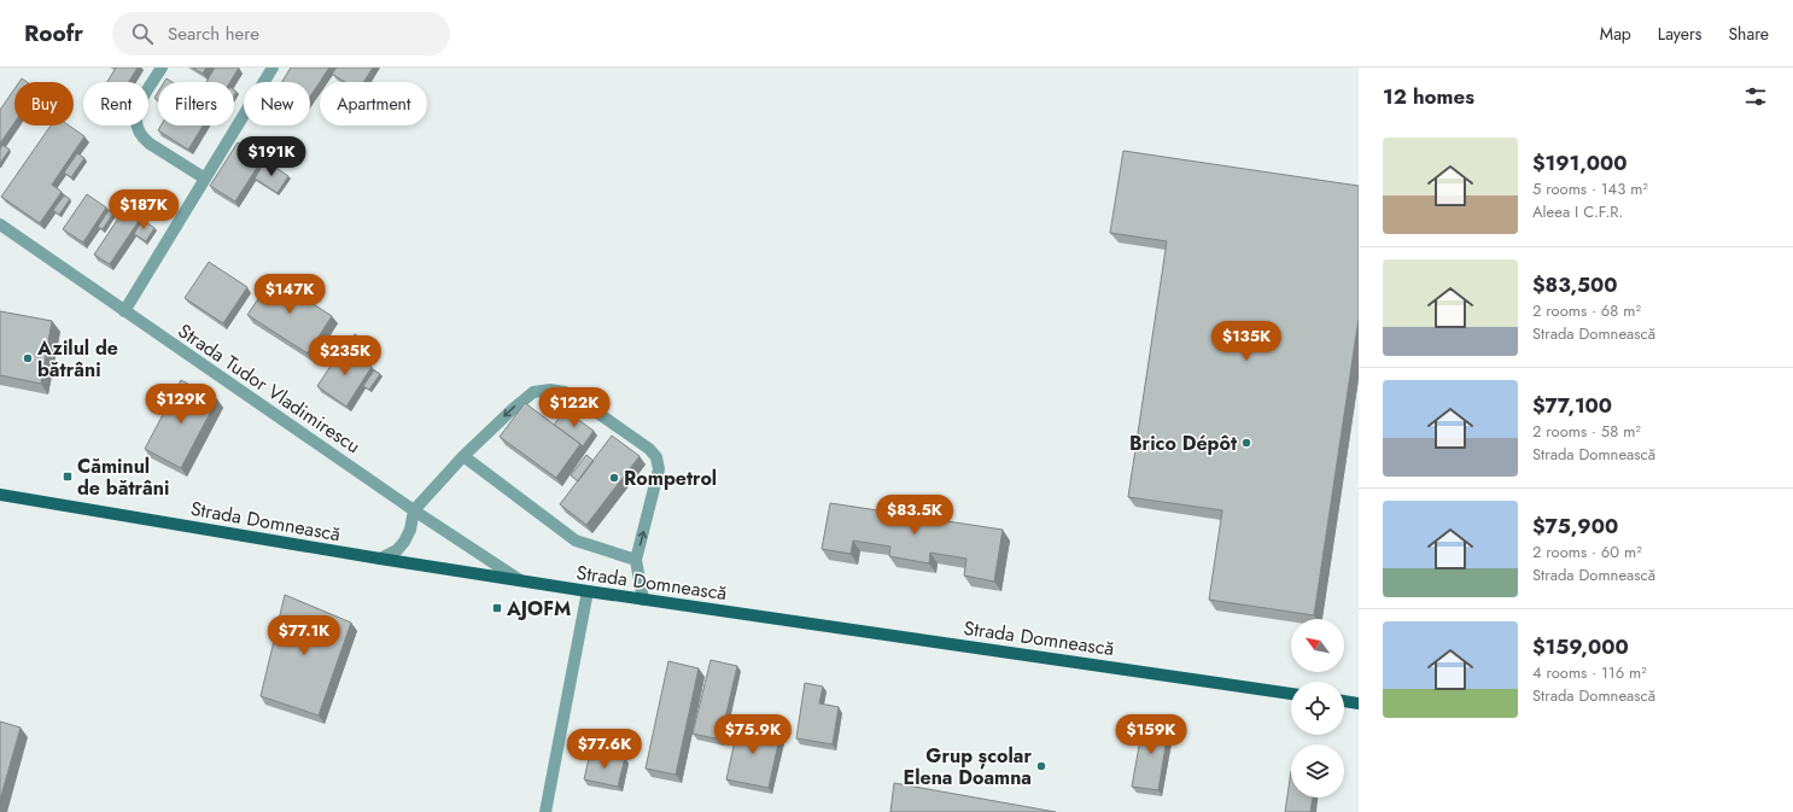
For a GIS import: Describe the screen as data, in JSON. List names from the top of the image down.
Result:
{
  "streets": {
    "main road": ["Strada Domnească"],
    "street": ["Strada Tudor Vladimirescu"]
  },
  "crossings": [
    ["Strada Tudor Vladimirescu", "Strada Domnească"]
  ],
  "places": {
    "other": [
      "Azilul de bătrâni",
      "Brico Dépôt",
      "Rompetrol",
      "Grup școlar Elena Doamna"
    ],
    "transit": ["Căminul de bătrâni", "AJOFM"]
  },
  "north": "top left",
  "page": {
    "header": "Roofr",
    "search": "Search here",
    "nav": ["Map", "Layers", "Share"],
    "heading": "12 homes",
    "chip": [
      "Buy",
      "Rent",
      "Filters",
      "New",
      "Apartment"
    ],
    "list": [
      {
        "name": "$191,000",
        "note": "5 rooms · 143 m² · Aleea I C.F.R."
      },
      {
        "name": "$83,500",
        "note": "2 rooms · 68 m² · Strada Domnească"
      },
      {
        "name": "$77,100",
        "note": "2 rooms · 58 m² · Strada Domnească"
      },
      {
        "name": "$75,900",
        "note": "2 rooms · 60 m² · Strada Domnească"
      },
      {
        "name": "$159,000",
        "note": "4 rooms · 116 m² · Strada Domnească"
      }
    ],
    "price": [
      "$191K",
      "$187K",
      "$147K",
      "$135K",
      "$235K",
      "$129K",
      "$122K",
      "$83.5K",
      "$77.1K",
      "$75.9K",
      "$159K",
      "$77.6K"
    ]
  }
}
